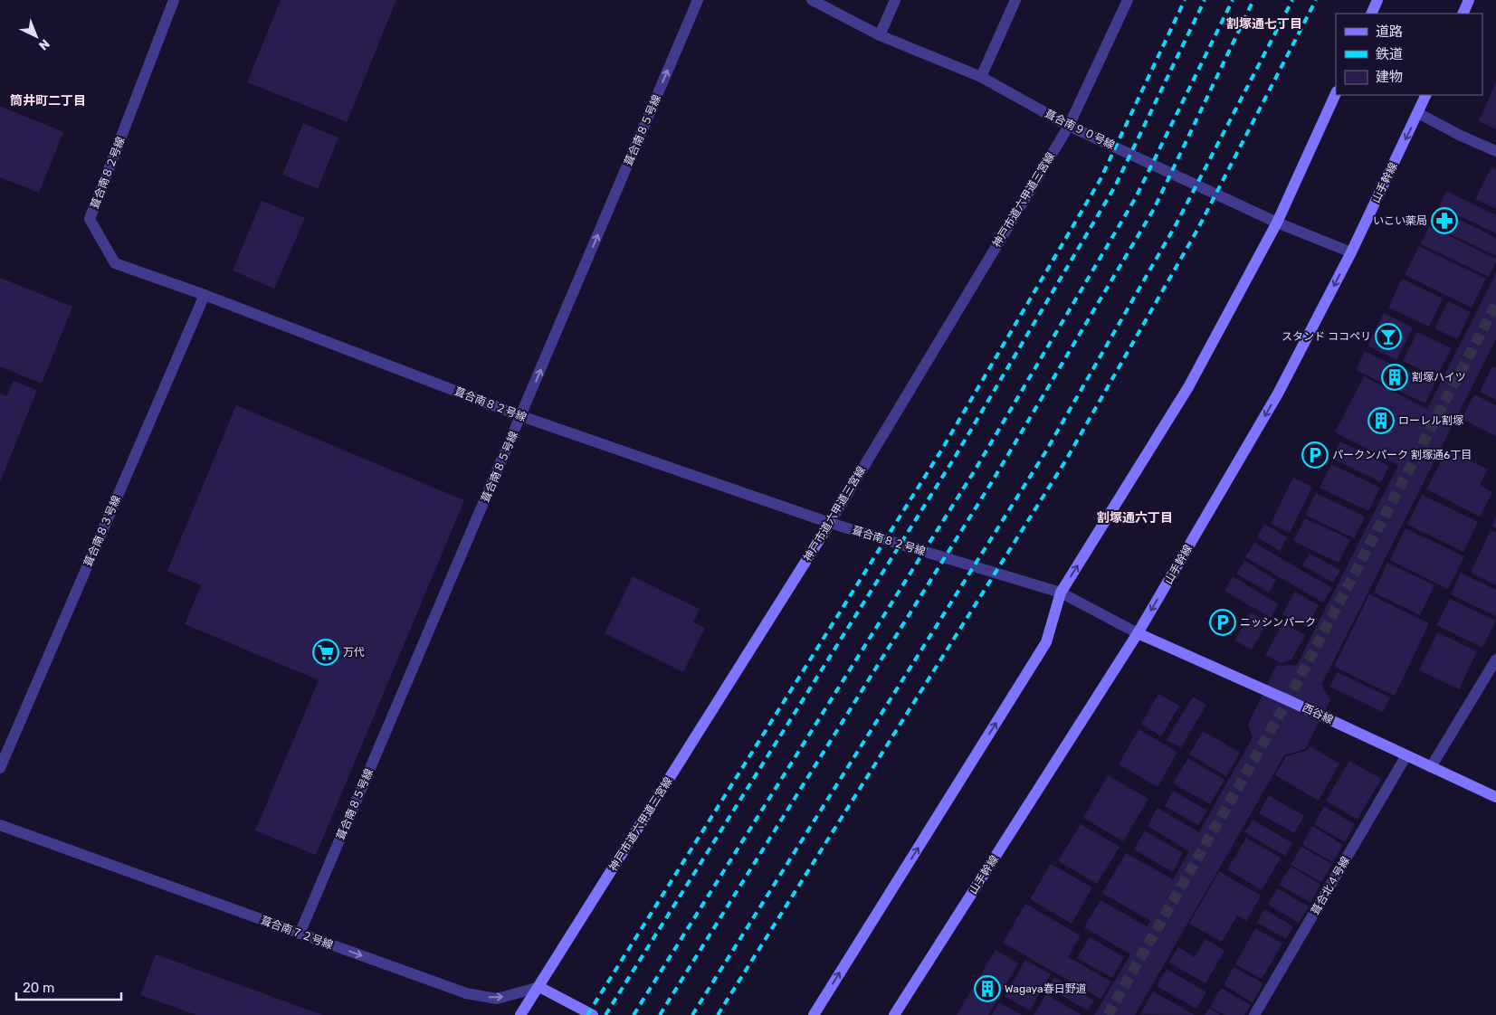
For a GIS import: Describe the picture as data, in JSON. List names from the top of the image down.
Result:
{
  "streets": {
    "street": [
      "葺合南９０号線",
      "葺合南８５号線",
      "葺合南８２号線",
      "山手幹線",
      "神戸市道六甲道三宮線",
      "葺合南８３号線",
      "西谷線",
      "葺合北４号線",
      "葺合南７２号線"
    ]
  },
  "crossings": [
    ["葺合南９０号線", "山手幹線"],
    ["葺合南９０号線", "神戸市道六甲道三宮線"],
    ["葺合南８５号線", "葺合南８２号線"],
    ["葺合南８５号線", "葺合南７２号線"],
    ["葺合南８２号線", "山手幹線"],
    ["葺合南８２号線", "神戸市道六甲道三宮線"],
    ["葺合南８２号線", "葺合南８３号線"],
    ["葺合南８２号線", "西谷線"],
    ["山手幹線", "西谷線"],
    ["神戸市道六甲道三宮線", "葺合南７２号線"],
    ["西谷線", "葺合北４号線"]
  ],
  "one_way": ["葺合南８５号線", "葺合南７２号線"],
  "districts": ["割塚通七丁目", "筒井町二丁目", "割塚通六丁目"],
  "places": {
    "pharmacy": ["いこい薬局"],
    "bar": ["スタンド ココペリ"],
    "building": ["割塚ハイツ", "ローレル割塚", "Wagaya春日野道"],
    "parking": ["パークンパーク 割塚通6丁目", "ニッシンパーク"],
    "supermarket": ["万代"]
  },
  "legend": ["道路", "鉄道", "建物"],
  "scale_bar": "20 m",
  "north": "bottom right"
}
